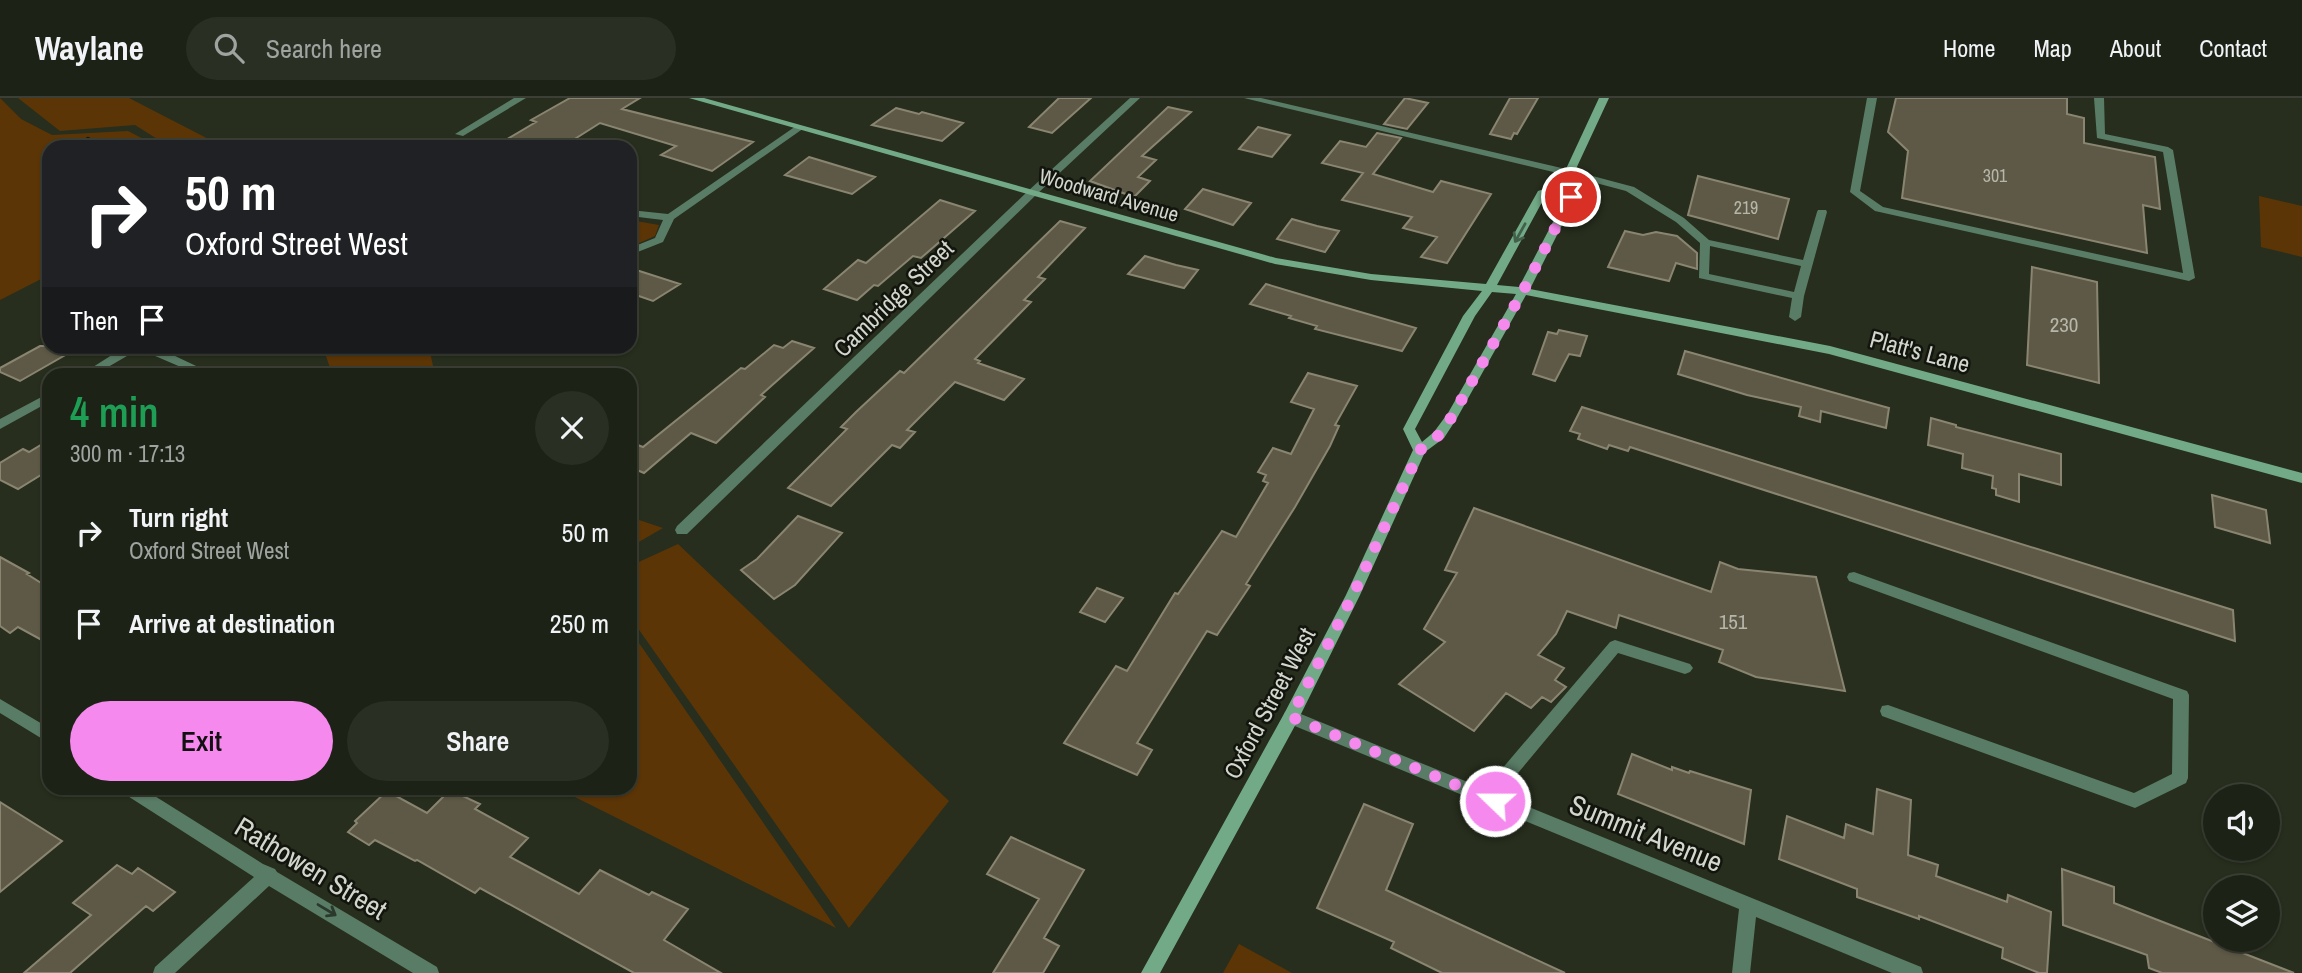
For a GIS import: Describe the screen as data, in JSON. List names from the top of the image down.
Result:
{
  "streets": {
    "main road": ["Woodward Avenue", "Platt's Lane", "Oxford Street West"],
    "street": ["Cambridge Street", "Summit Avenue", "Rathowen Street"]
  },
  "crossings": [
    ["Woodward Avenue", "Cambridge Street"],
    ["Woodward Avenue", "Platt's Lane"],
    ["Woodward Avenue", "Oxford Street West"],
    ["Platt's Lane", "Oxford Street West"],
    ["Oxford Street West", "Summit Avenue"]
  ],
  "one_way": ["Rathowen Street"],
  "house_numbers": [
    "301",
    "219",
    "230",
    "151"
  ],
  "page": {
    "header": "Waylane",
    "search": "Search here",
    "nav": [
      "Home",
      "Map",
      "About",
      "Contact"
    ],
    "turn": ["50 m", "Oxford Street West"],
    "then": "Then",
    "heading": ["4 min", "300 m · 17:13"],
    "list": [
      {
        "name": "Turn right",
        "note": "Oxford Street West",
        "value": "50 m"
      },
      {
        "name": "Arrive at destination",
        "value": "250 m"
      }
    ],
    "buttons": ["Exit", "Share"]
  }
}
